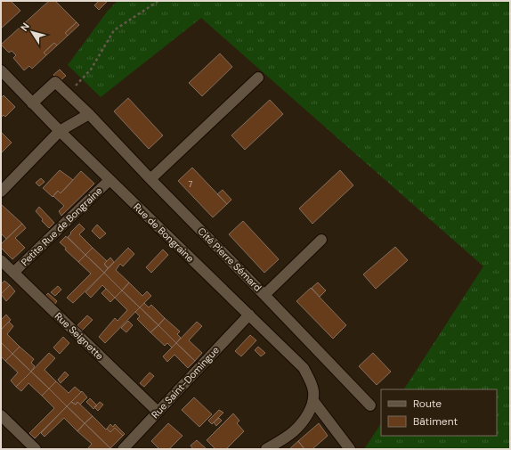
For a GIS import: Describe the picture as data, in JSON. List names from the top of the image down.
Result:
{
  "streets": {
    "street": [
      "Petite Rue de Bongraine",
      "Rue de Bongraine",
      "Cité Pierre Sémard",
      "Rue Seignette",
      "Rue Saint-Domingue"
    ]
  },
  "crossings": [
    ["Petite Rue de Bongraine", "Rue de Bongraine"],
    ["Petite Rue de Bongraine", "Rue Seignette"],
    ["Rue de Bongraine", "Cité Pierre Sémard"],
    ["Rue de Bongraine", "Rue Saint-Domingue"],
    ["Rue Seignette", "Rue Saint-Domingue"]
  ],
  "house_numbers": ["7"],
  "legend": ["Route", "Bâtiment"],
  "north": "top left"
}
